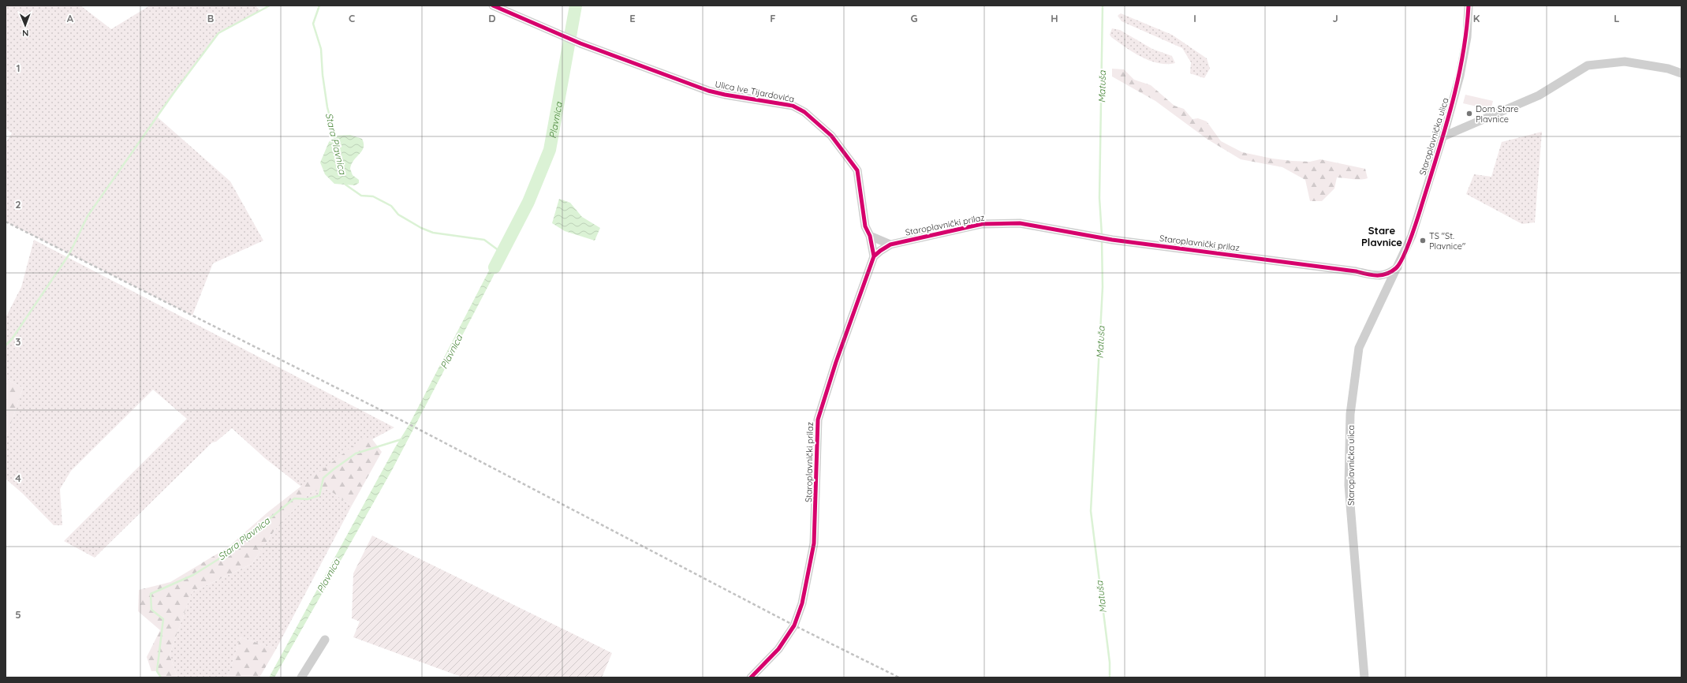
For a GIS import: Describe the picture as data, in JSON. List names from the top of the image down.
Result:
{
  "streets": {
    "street": ["Ulica Ive Tijardovića", "Staroplavnička ulica", "Staroplavnički prilaz"]
  },
  "crossings": [
    ["Ulica Ive Tijardovića", "Staroplavnički prilaz"],
    ["Staroplavnička ulica", "Staroplavnički prilaz"]
  ],
  "districts": ["Stare Plavnice"],
  "water": ["Matuša", "Plavnica", "Stara Plavnica"],
  "places": ["Dom Stare Plavnice", "TS \"St. Plavnice\""],
  "north": "bottom",
  "grid": {
    "columns": [
      "A",
      "B",
      "C",
      "D",
      "E",
      "F",
      "G",
      "H",
      "I",
      "J",
      "K",
      "L"
    ],
    "rows": [
      "1",
      "2",
      "3",
      "4",
      "5"
    ]
  }
}
